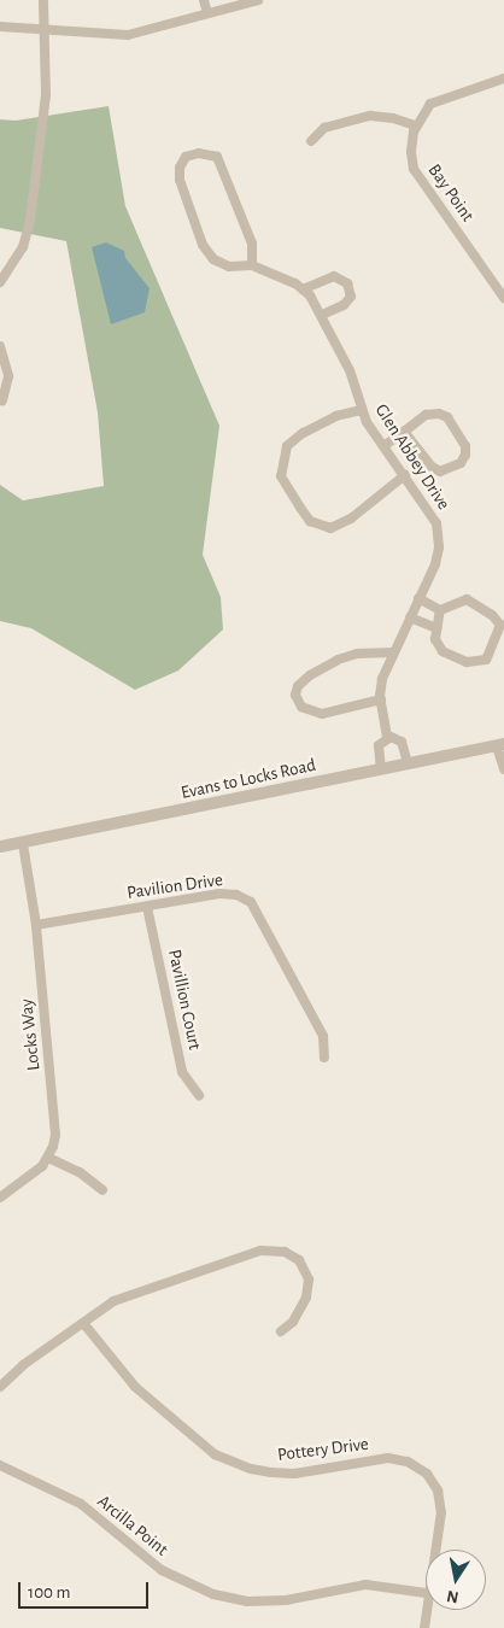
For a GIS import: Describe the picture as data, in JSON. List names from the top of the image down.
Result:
{
  "streets": {
    "street": [
      "Bay Point",
      "Glen Abbey Drive",
      "Evans to Locks Road",
      "Pavilion Drive",
      "Pavillion Court",
      "Locks Way",
      "Pottery Drive",
      "Arcilla Point"
    ]
  },
  "crossings": [
    ["Glen Abbey Drive", "Evans to Locks Road"],
    ["Evans to Locks Road", "Locks Way"],
    ["Pavilion Drive", "Pavillion Court"],
    ["Pavilion Drive", "Locks Way"]
  ],
  "scale_bar": "100 m",
  "north": "bottom"
}
